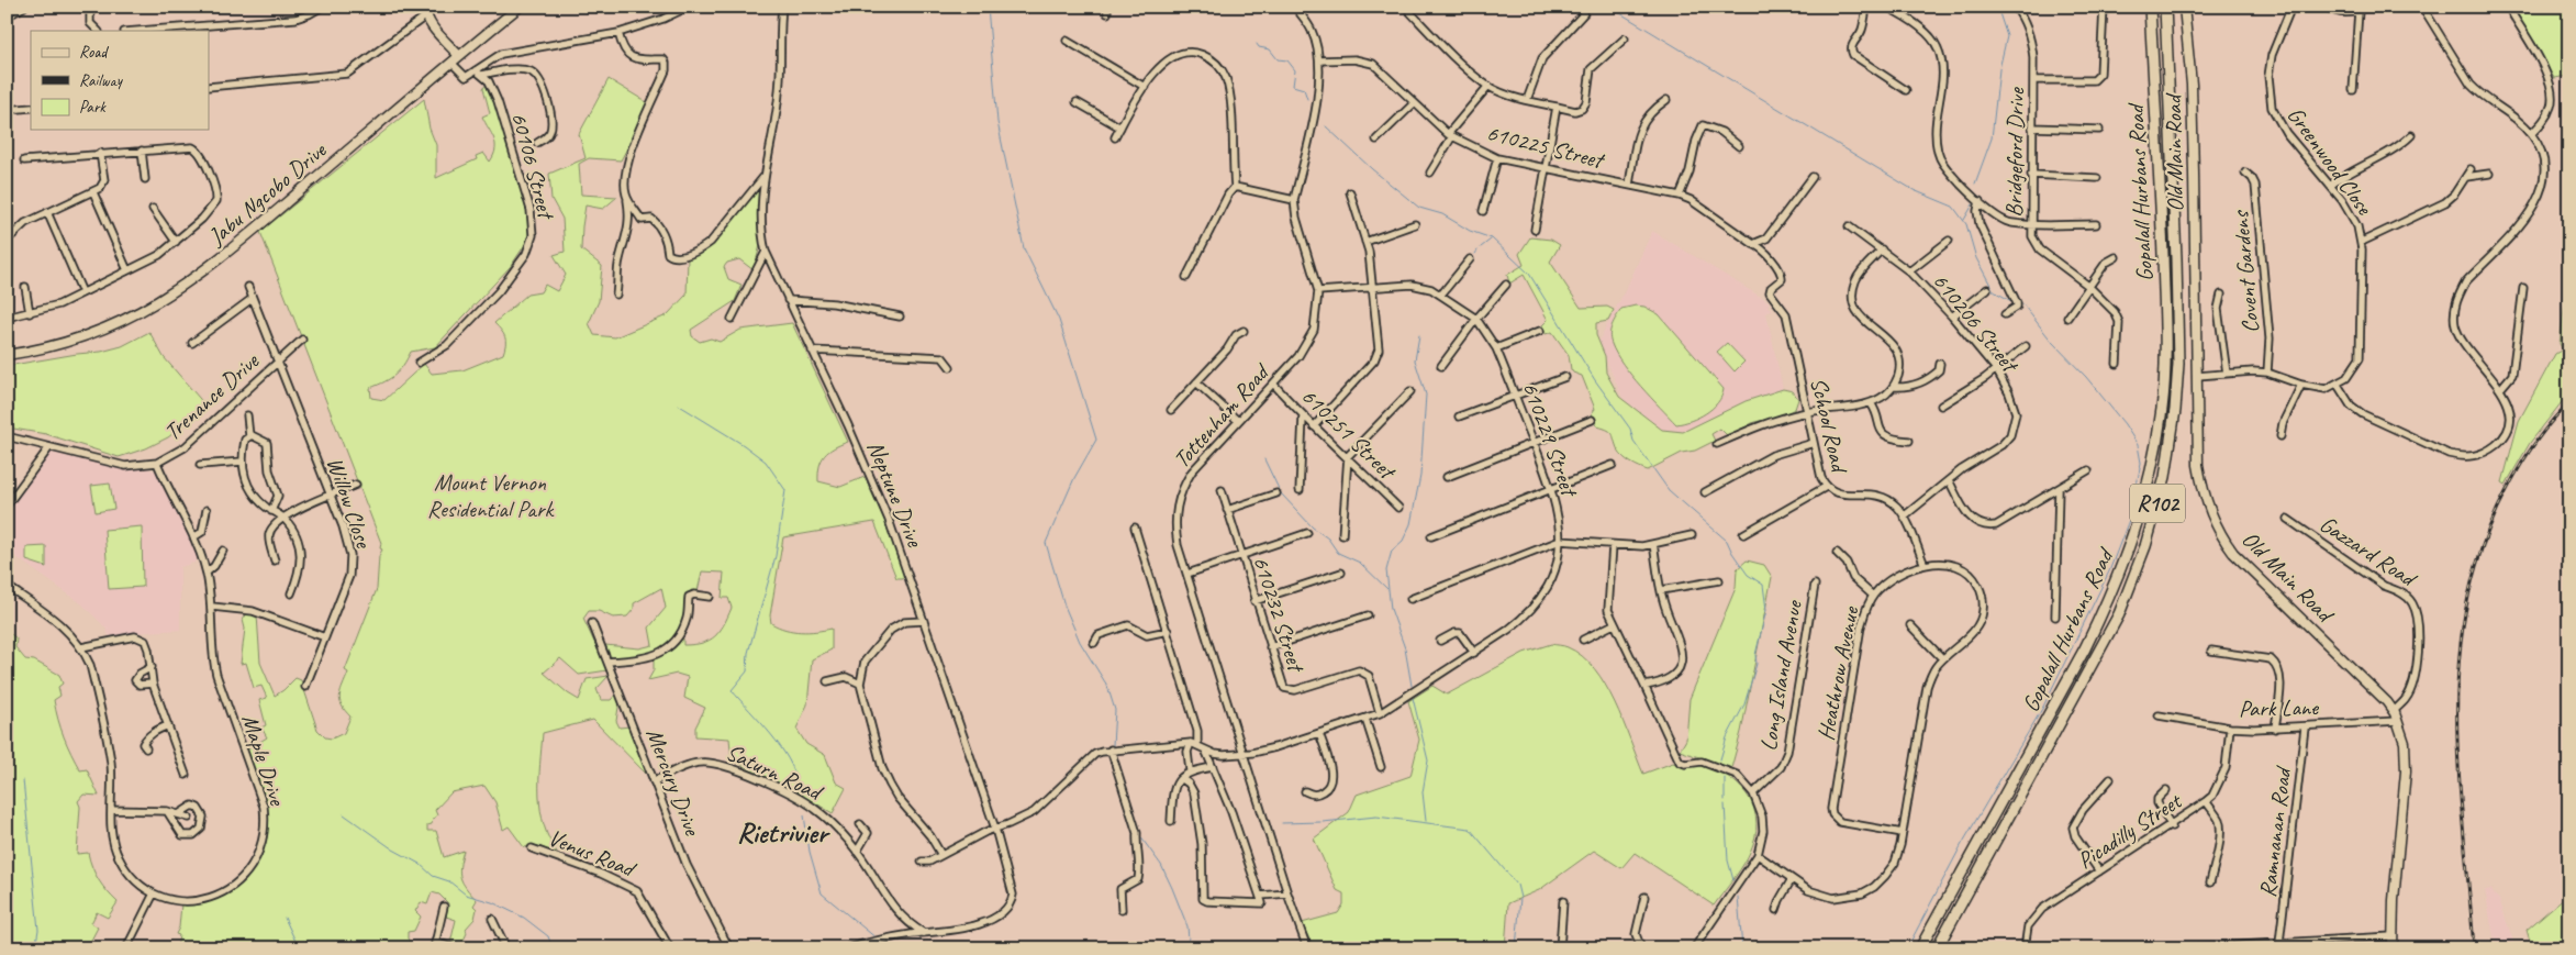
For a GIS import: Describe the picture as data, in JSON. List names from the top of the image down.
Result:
{
  "streets": {
    "main road": ["Gopalall Hurbans Road", "R102"],
    "street": [
      "610225 Street",
      "Bridgeford Drive",
      "Old Main Road",
      "Greenwood Close",
      "60106 Street",
      "Jabu Ngcobo Drive",
      "Covent Gardens",
      "610206 Street",
      "Trenance Drive",
      "Tottenham Road",
      "School Road",
      "610251 Street",
      "610229 Street",
      "Neptune Drive",
      "Willow Close",
      "Gazzard Road",
      "610232 Street",
      "Heathrow Avenue",
      "Long Island Avenue",
      "Park Lane",
      "Maple Drive",
      "Saturn Road",
      "Mercury Drive",
      "Picadilly Street",
      "Ramnanan Road",
      "Venus Road"
    ]
  },
  "crossings": [
    ["610225 Street", "Tottenham Road"],
    ["610225 Street", "School Road"],
    ["Old Main Road", "Gazzard Road"],
    ["Old Main Road", "Park Lane"],
    ["610206 Street", "School Road"],
    ["Trenance Drive", "Willow Close"],
    ["Trenance Drive", "Maple Drive"],
    ["Tottenham Road", "610251 Street"],
    ["Tottenham Road", "610229 Street"],
    ["School Road", "Heathrow Avenue"],
    ["610229 Street", "610232 Street"],
    ["Neptune Drive", "Saturn Road"],
    ["Park Lane", "Picadilly Street"],
    ["Park Lane", "Ramnanan Road"],
    ["Saturn Road", "Mercury Drive"]
  ],
  "districts": ["Rietrivier"],
  "parks": ["Mount Vernon Residential Park"],
  "legend": ["Road", "Railway", "Park"]
}
